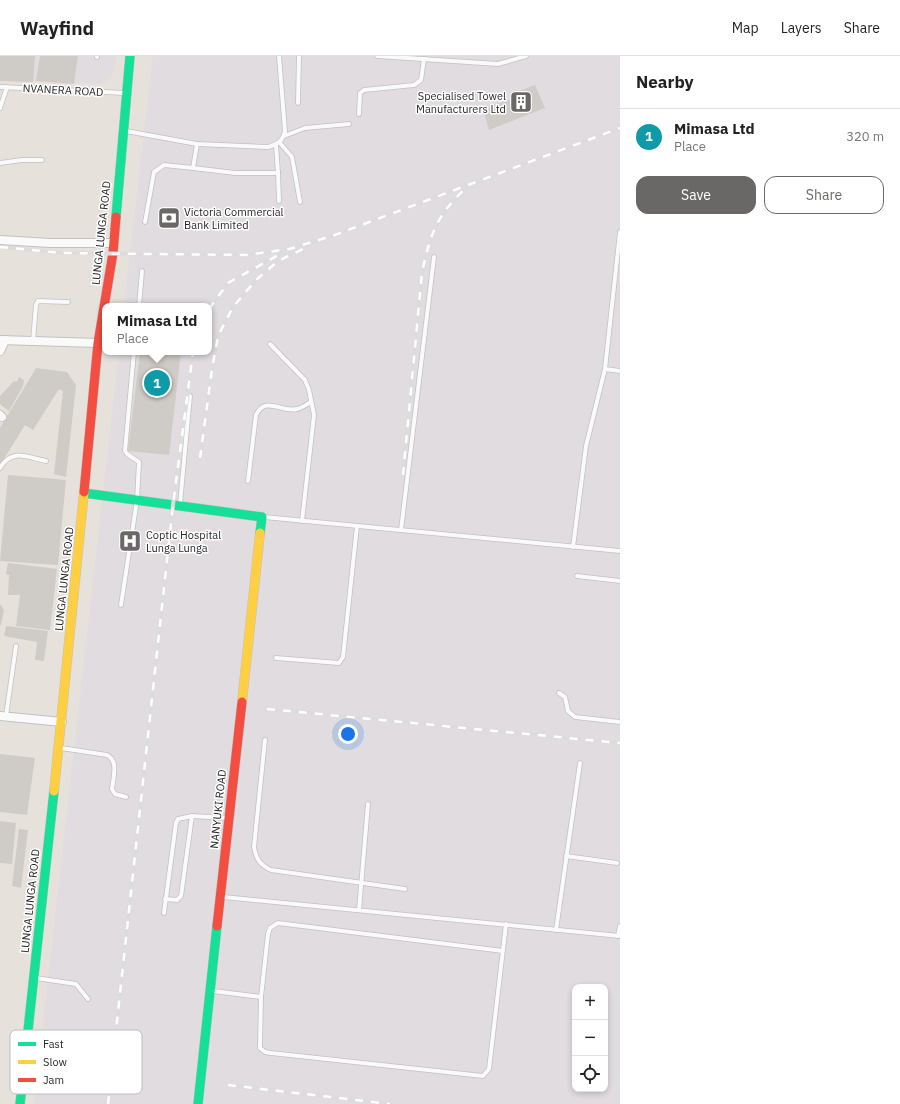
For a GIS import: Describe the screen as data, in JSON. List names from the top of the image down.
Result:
{
  "streets": {
    "main road": ["LUNGA LUNGA ROAD", "NANYUKI ROAD"],
    "lane": ["NVANERA ROAD"]
  },
  "crossings": [
    ["NVANERA ROAD", "LUNGA LUNGA ROAD"]
  ],
  "places": {
    "building": ["Specialised Towel Manufacturers Ltd"],
    "bank": ["Victoria Commercial Bank Limited"],
    "hospital": ["Coptic Hospital Lunga Lunga"]
  },
  "legend": ["Fast", "Slow", "Jam"],
  "page": {
    "header": "Wayfind",
    "nav": ["Map", "Layers", "Share"],
    "heading": "Nearby",
    "list": [
      {
        "mark": "1",
        "name": "Mimasa Ltd",
        "note": "Place",
        "value": "320 m"
      }
    ],
    "buttons": ["Save", "Share"],
    "popup": ["Mimasa Ltd", "Place"],
    "pins": "1",
    "map_buttons": ["+", "−"]
  }
}
